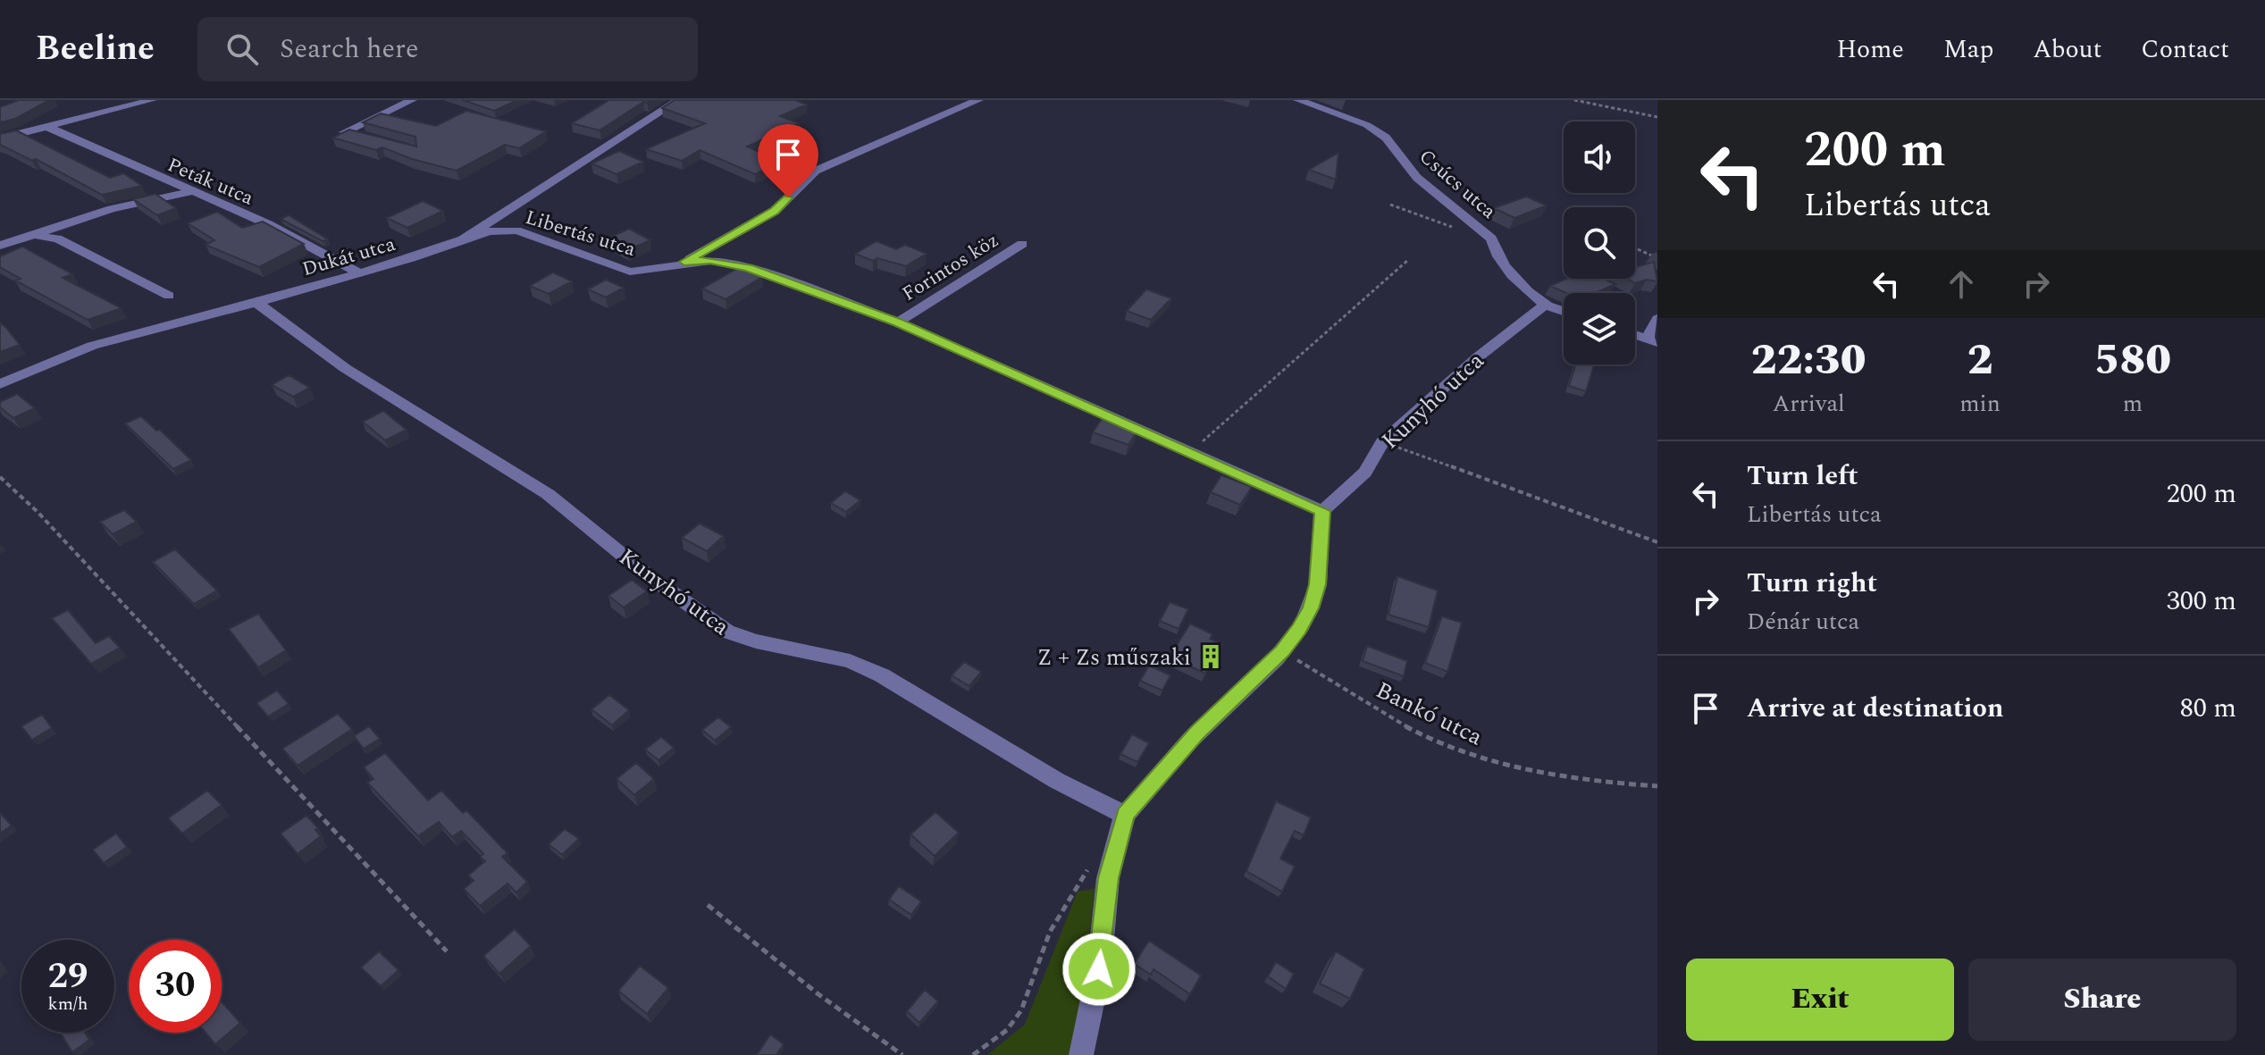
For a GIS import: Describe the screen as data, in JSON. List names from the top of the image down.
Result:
{
  "streets": {
    "street": [
      "Peták utca",
      "Csúcs utca",
      "Libertás utca",
      "Dukát utca",
      "Forintos köz",
      "Kunyhó utca"
    ],
    "path": ["Bankó utca"]
  },
  "crossings": [
    ["Peták utca", "Dukát utca"],
    ["Csúcs utca", "Kunyhó utca"],
    ["Libertás utca", "Dukát utca"],
    ["Libertás utca", "Forintos köz"],
    ["Libertás utca", "Kunyhó utca"],
    ["Dukát utca", "Kunyhó utca"]
  ],
  "places": {
    "building": ["Z + Zs műszaki"]
  },
  "page": {
    "header": "Beeline",
    "search": "Search here",
    "nav": [
      "Home",
      "Map",
      "About",
      "Contact"
    ],
    "turn": ["200 m", "Libertás utca"],
    "eta": [
      "22:30",
      "Arrival",
      "2",
      "min",
      "580",
      "m"
    ],
    "list": [
      {
        "name": "Turn left",
        "note": "Libertás utca",
        "value": "200 m"
      },
      {
        "name": "Turn right",
        "note": "Dénár utca",
        "value": "300 m"
      },
      {
        "name": "Arrive at destination",
        "value": "80 m"
      }
    ],
    "speed": "29 km/h",
    "limit": "30",
    "buttons": ["Exit", "Share"]
  }
}
